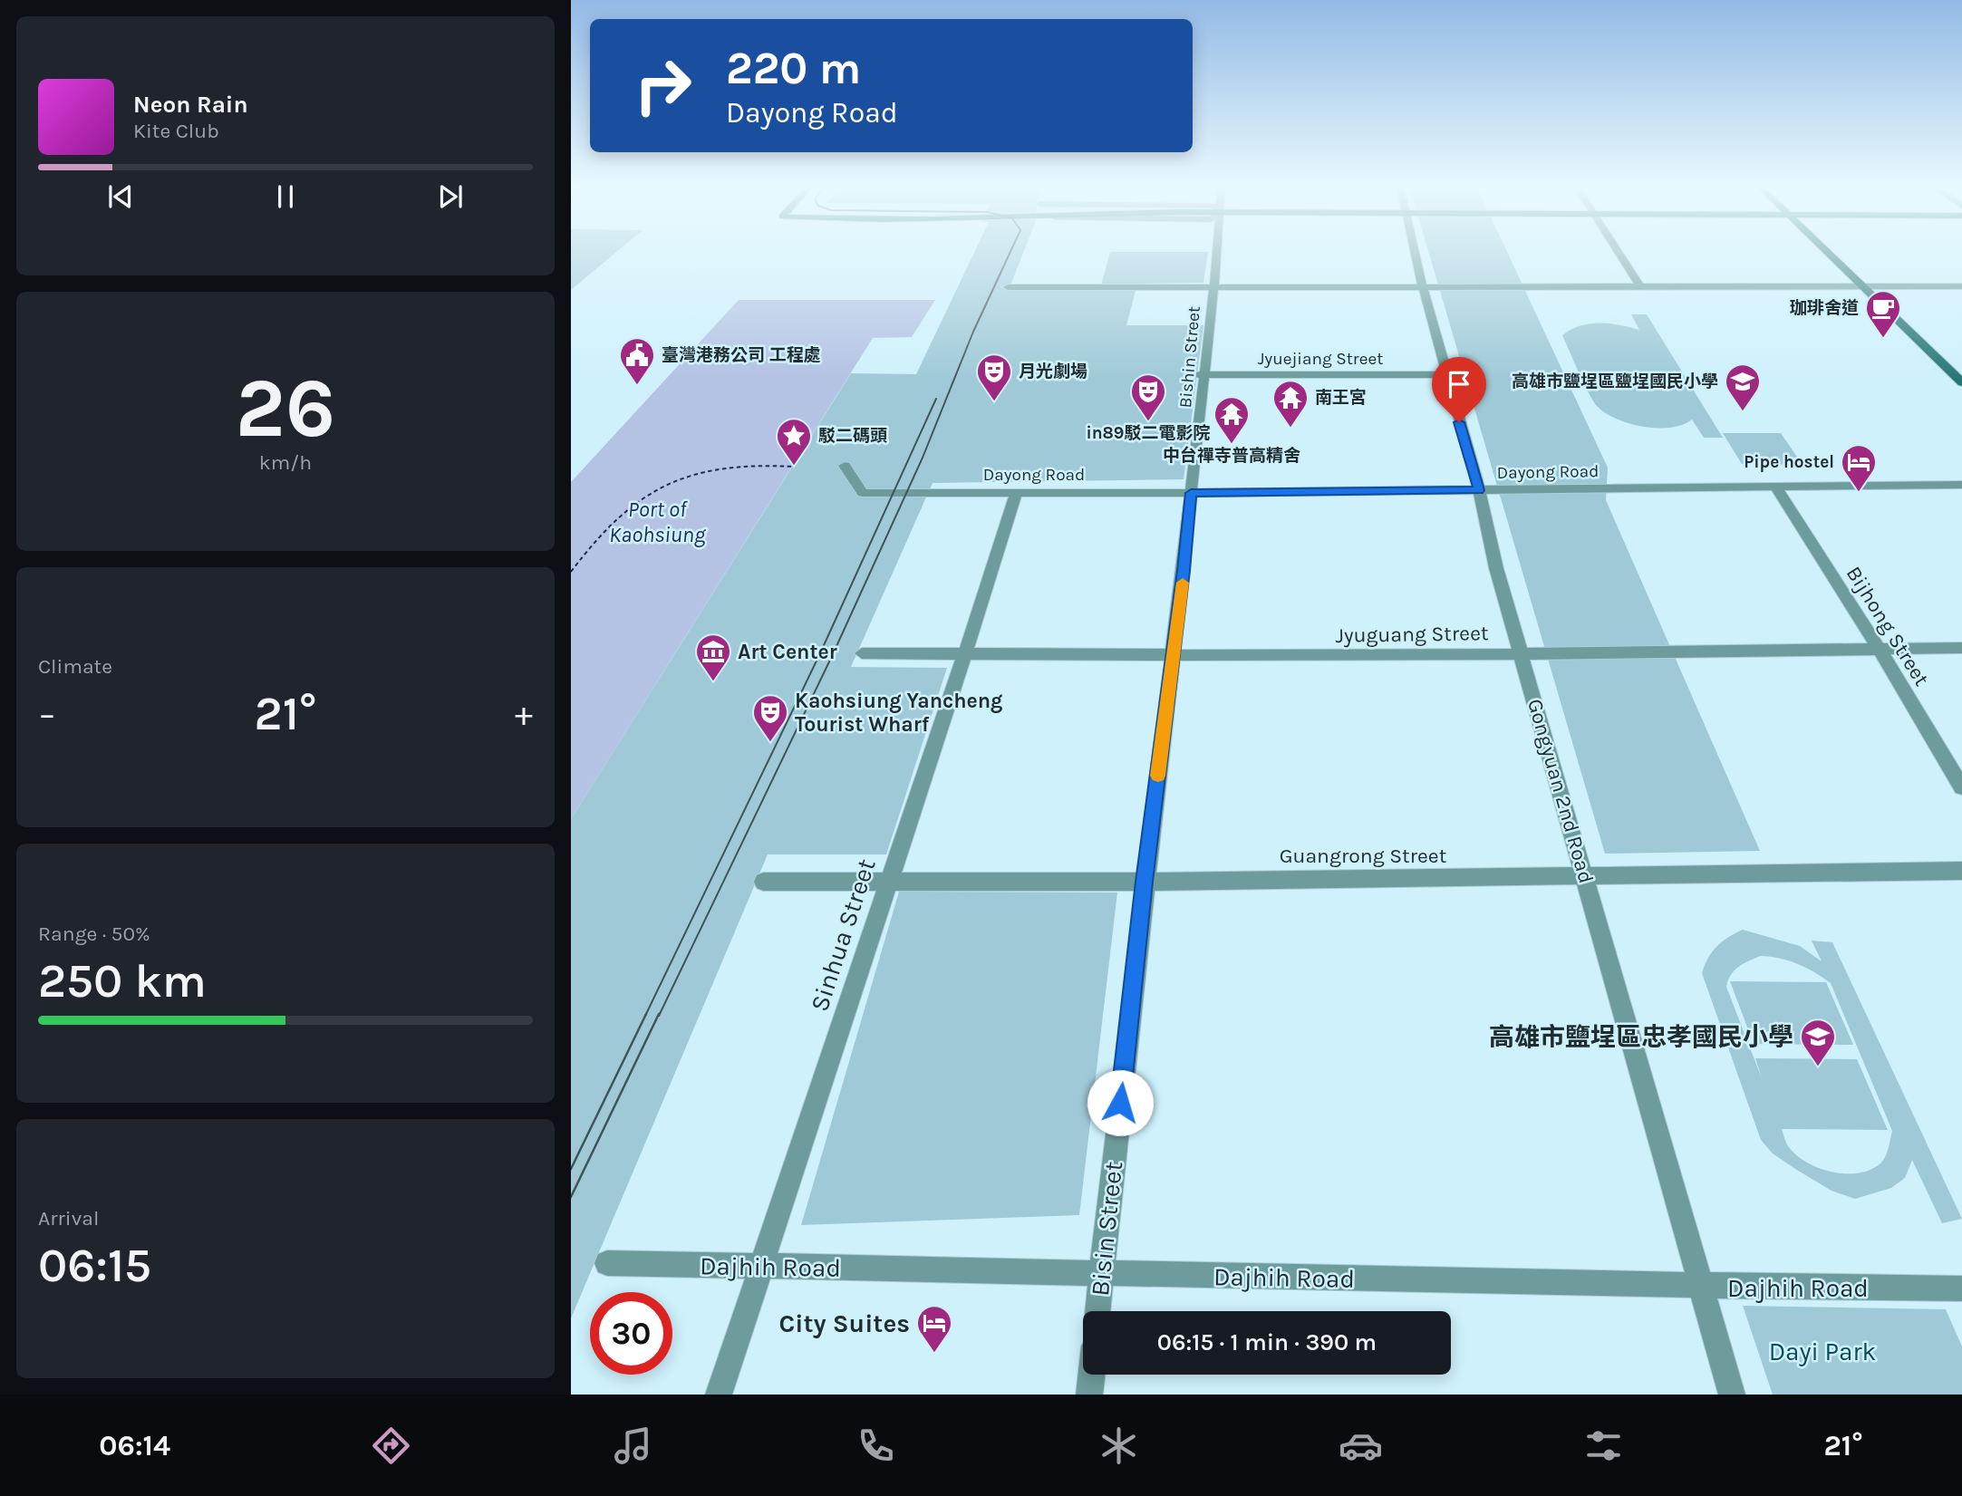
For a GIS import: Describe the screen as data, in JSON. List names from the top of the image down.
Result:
{
  "streets": {
    "street": [
      "Bishin Street",
      "Jyuejiang Street",
      "Dayong Road",
      "Bijhong Street",
      "Jyuguang Street",
      "Gongyuan 2nd Road",
      "Guangrong Street",
      "Sinhua Street",
      "Bisin Street",
      "Dajhih Road"
    ]
  },
  "crossings": [
    ["Bishin Street", "Jyuejiang Street"],
    ["Bishin Street", "Dayong Road"],
    ["Bishin Street", "Bisin Street"],
    ["Jyuejiang Street", "Gongyuan 2nd Road"],
    ["Dayong Road", "Bijhong Street"],
    ["Dayong Road", "Gongyuan 2nd Road"],
    ["Dayong Road", "Sinhua Street"],
    ["Dayong Road", "Bisin Street"],
    ["Bijhong Street", "Jyuguang Street"],
    ["Jyuguang Street", "Gongyuan 2nd Road"],
    ["Jyuguang Street", "Sinhua Street"],
    ["Jyuguang Street", "Bisin Street"],
    ["Gongyuan 2nd Road", "Guangrong Street"],
    ["Gongyuan 2nd Road", "Dajhih Road"],
    ["Guangrong Street", "Sinhua Street"],
    ["Guangrong Street", "Bisin Street"],
    ["Sinhua Street", "Dajhih Road"],
    ["Bisin Street", "Dajhih Road"]
  ],
  "water": ["Port of Kaohsiung"],
  "parks": ["Dayi Park"],
  "places": {
    "cafe": ["珈琲舍道"],
    "public building": ["臺灣港務公司 工程處"],
    "theatre": ["月光劇場", "in89駁二電影院", "Kaohsiung Yancheng Tourist Wharf"],
    "school or university": ["高雄市鹽埕區鹽埕國民小學", "高雄市鹽埕區忠孝國民小學"],
    "temple": ["南王宮", "中台禪寺普高精舍"],
    "place": ["駁二碼頭"],
    "hotel": ["Pipe hostel", "City Suites"],
    "museum": ["Art Center"]
  },
  "page": {
    "turn": ["220 m", "Dayong Road"],
    "song": ["Neon Rain", "Kite Club"],
    "tile": [
      ["26", "km/h"],
      "Climate",
      ["Range · 50%", "250 km"],
      ["Arrival", "06:15"]
    ],
    "heat": ["−", "21°", "+"],
    "limit": "30",
    "trip": "06:15 · 1 min · 390 m",
    "tabs": ["06:14", "21°"]
  }
}
